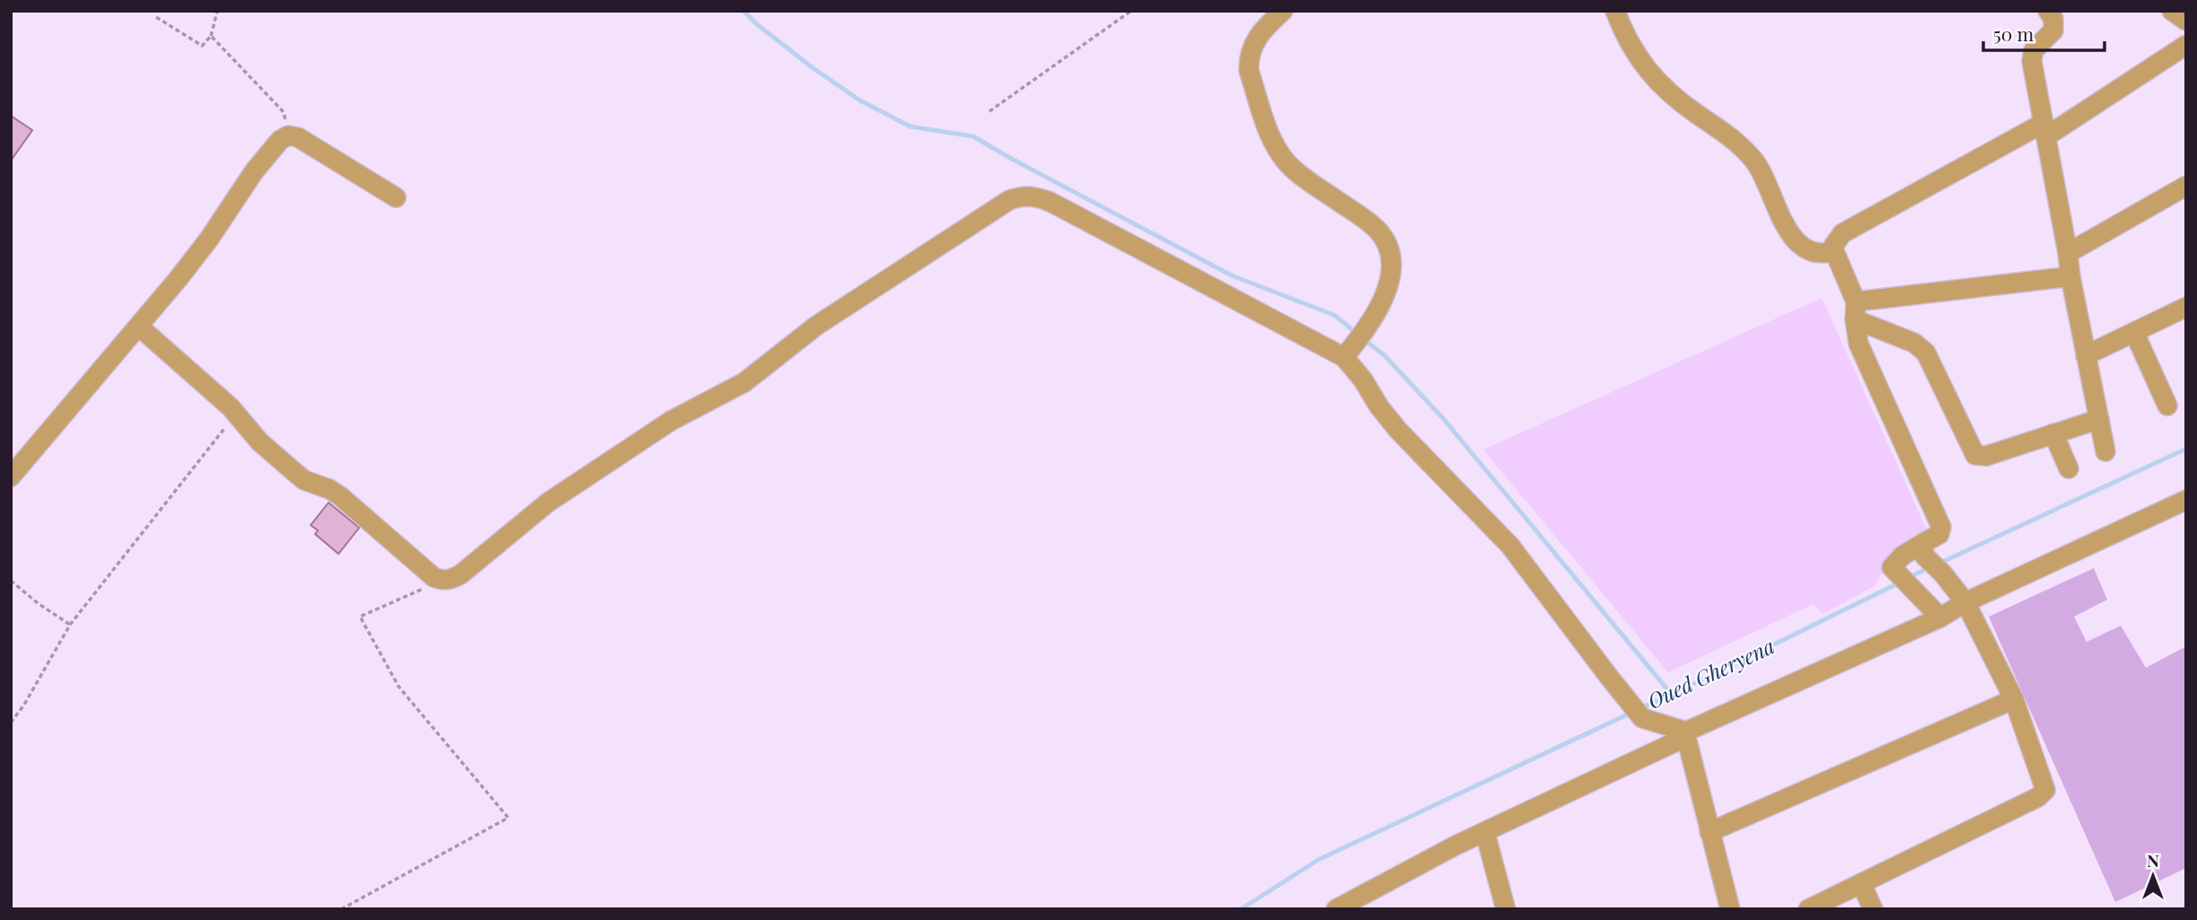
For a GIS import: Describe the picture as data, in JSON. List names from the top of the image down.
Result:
{
  "water": ["Oued Gheryena"],
  "scale_bar": "50 m",
  "north": "top"
}
